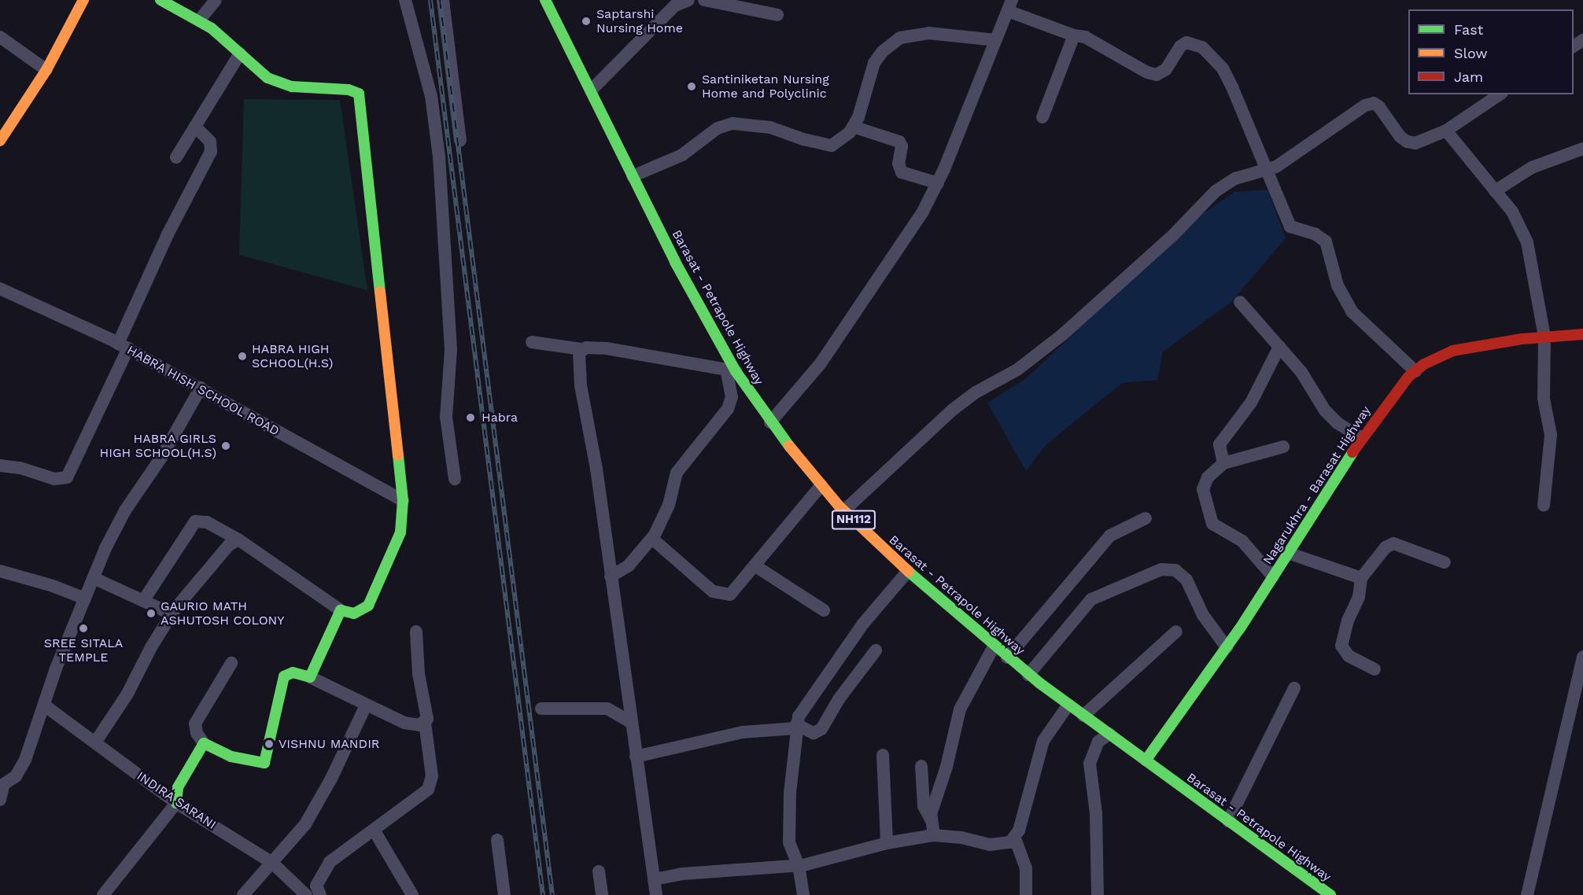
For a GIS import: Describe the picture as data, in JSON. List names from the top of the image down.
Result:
{
  "streets": {
    "main road": ["Barasat - Petrapole Highway", "Nagarukhra - Barasat Highway", "NH112"],
    "street": ["HABRA HISH SCHOOL ROAD", "INDIRA SARANI"]
  },
  "crossings": [
    ["Barasat - Petrapole Highway", "Nagarukhra - Barasat Highway"]
  ],
  "places": [
    "Saptarshi Nursing Home",
    "Santiniketan Nursing Home and Polyclinic",
    "HABRA HIGH SCHOOL(H.S)",
    "Habra",
    "HABRA GIRLS HIGH SCHOOL(H.S)",
    "GAURIO MATH ASHUTOSH COLONY",
    "SREE SITALA TEMPLE",
    "VISHNU MANDIR"
  ],
  "legend": ["Fast", "Slow", "Jam"]
}
